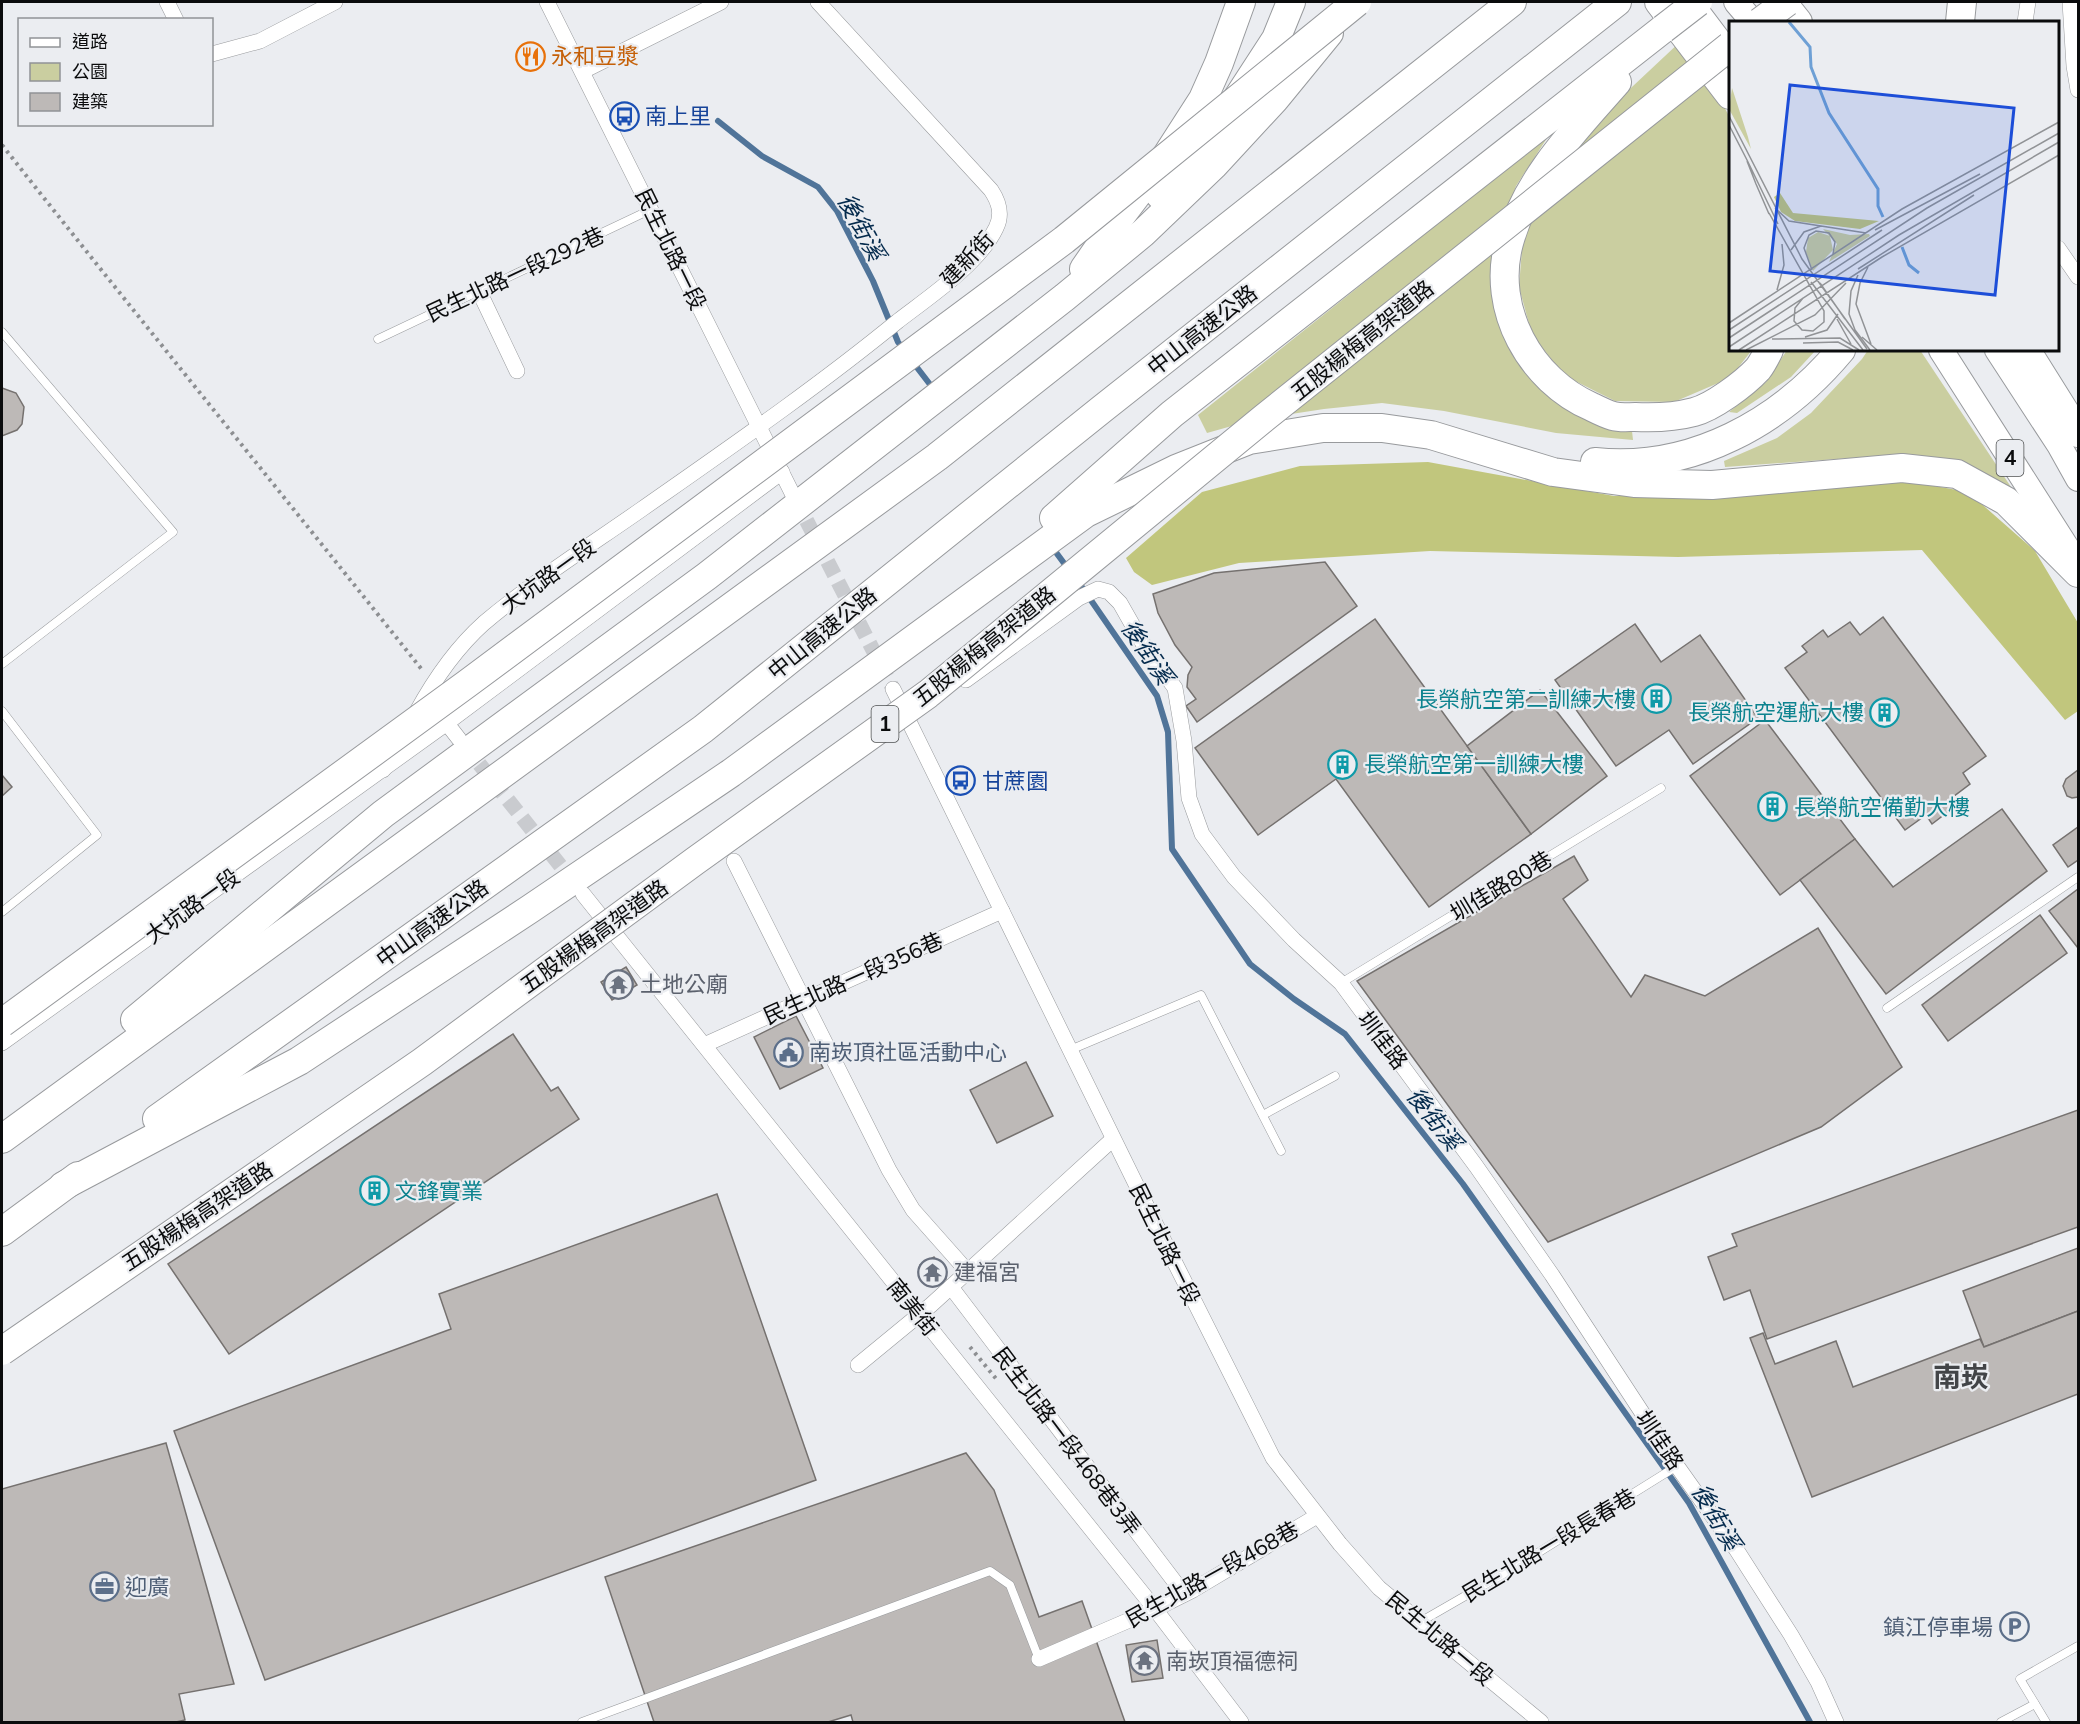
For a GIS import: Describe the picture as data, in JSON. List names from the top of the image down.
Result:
{
  "streets": {
    "highway": ["中山高速公路", "五股楊梅高架道路", "1"],
    "main road": ["4"],
    "street": [
      "民生北路一段",
      "建新街",
      "大坑路一段",
      "民生北路一段356巷",
      "圳佳路",
      "南美街",
      "民生北路一段468巷3弄",
      "民生北路一段468巷"
    ],
    "lane": ["民生北路一段292巷", "圳佳路80巷", "民生北路一段長春巷"]
  },
  "crossings": [
    ["民生北路一段", "建新街"],
    ["民生北路一段", "民生北路一段292巷"],
    ["民生北路一段", "大坑路一段"],
    ["民生北路一段", "民生北路一段356巷"],
    ["民生北路一段", "圳佳路"],
    ["民生北路一段", "民生北路一段長春巷"],
    ["民生北路一段", "民生北路一段468巷"],
    ["建新街", "大坑路一段"],
    ["圳佳路80巷", "圳佳路"],
    ["民生北路一段356巷", "南美街"],
    ["圳佳路", "民生北路一段長春巷"],
    ["南美街", "民生北路一段468巷"],
    ["民生北路一段468巷3弄", "民生北路一段468巷"]
  ],
  "districts": ["南崁"],
  "water": ["後街溪"],
  "places": {
    "restaurant": ["永和豆漿"],
    "bus stop": ["南上里", "甘蔗園"],
    "building": [
      "長榮航空第二訓練大樓",
      "長榮航空運航大樓",
      "長榮航空第一訓練大樓",
      "長榮航空備勤大樓",
      "文鋒實業"
    ],
    "temple": ["土地公廟", "建福宮", "南崁頂福德祠"],
    "public building": ["南崁頂社區活動中心"],
    "office": ["迎廣"],
    "parking": ["鎮江停車場"]
  },
  "legend": ["道路", "公園", "建築"]
}
